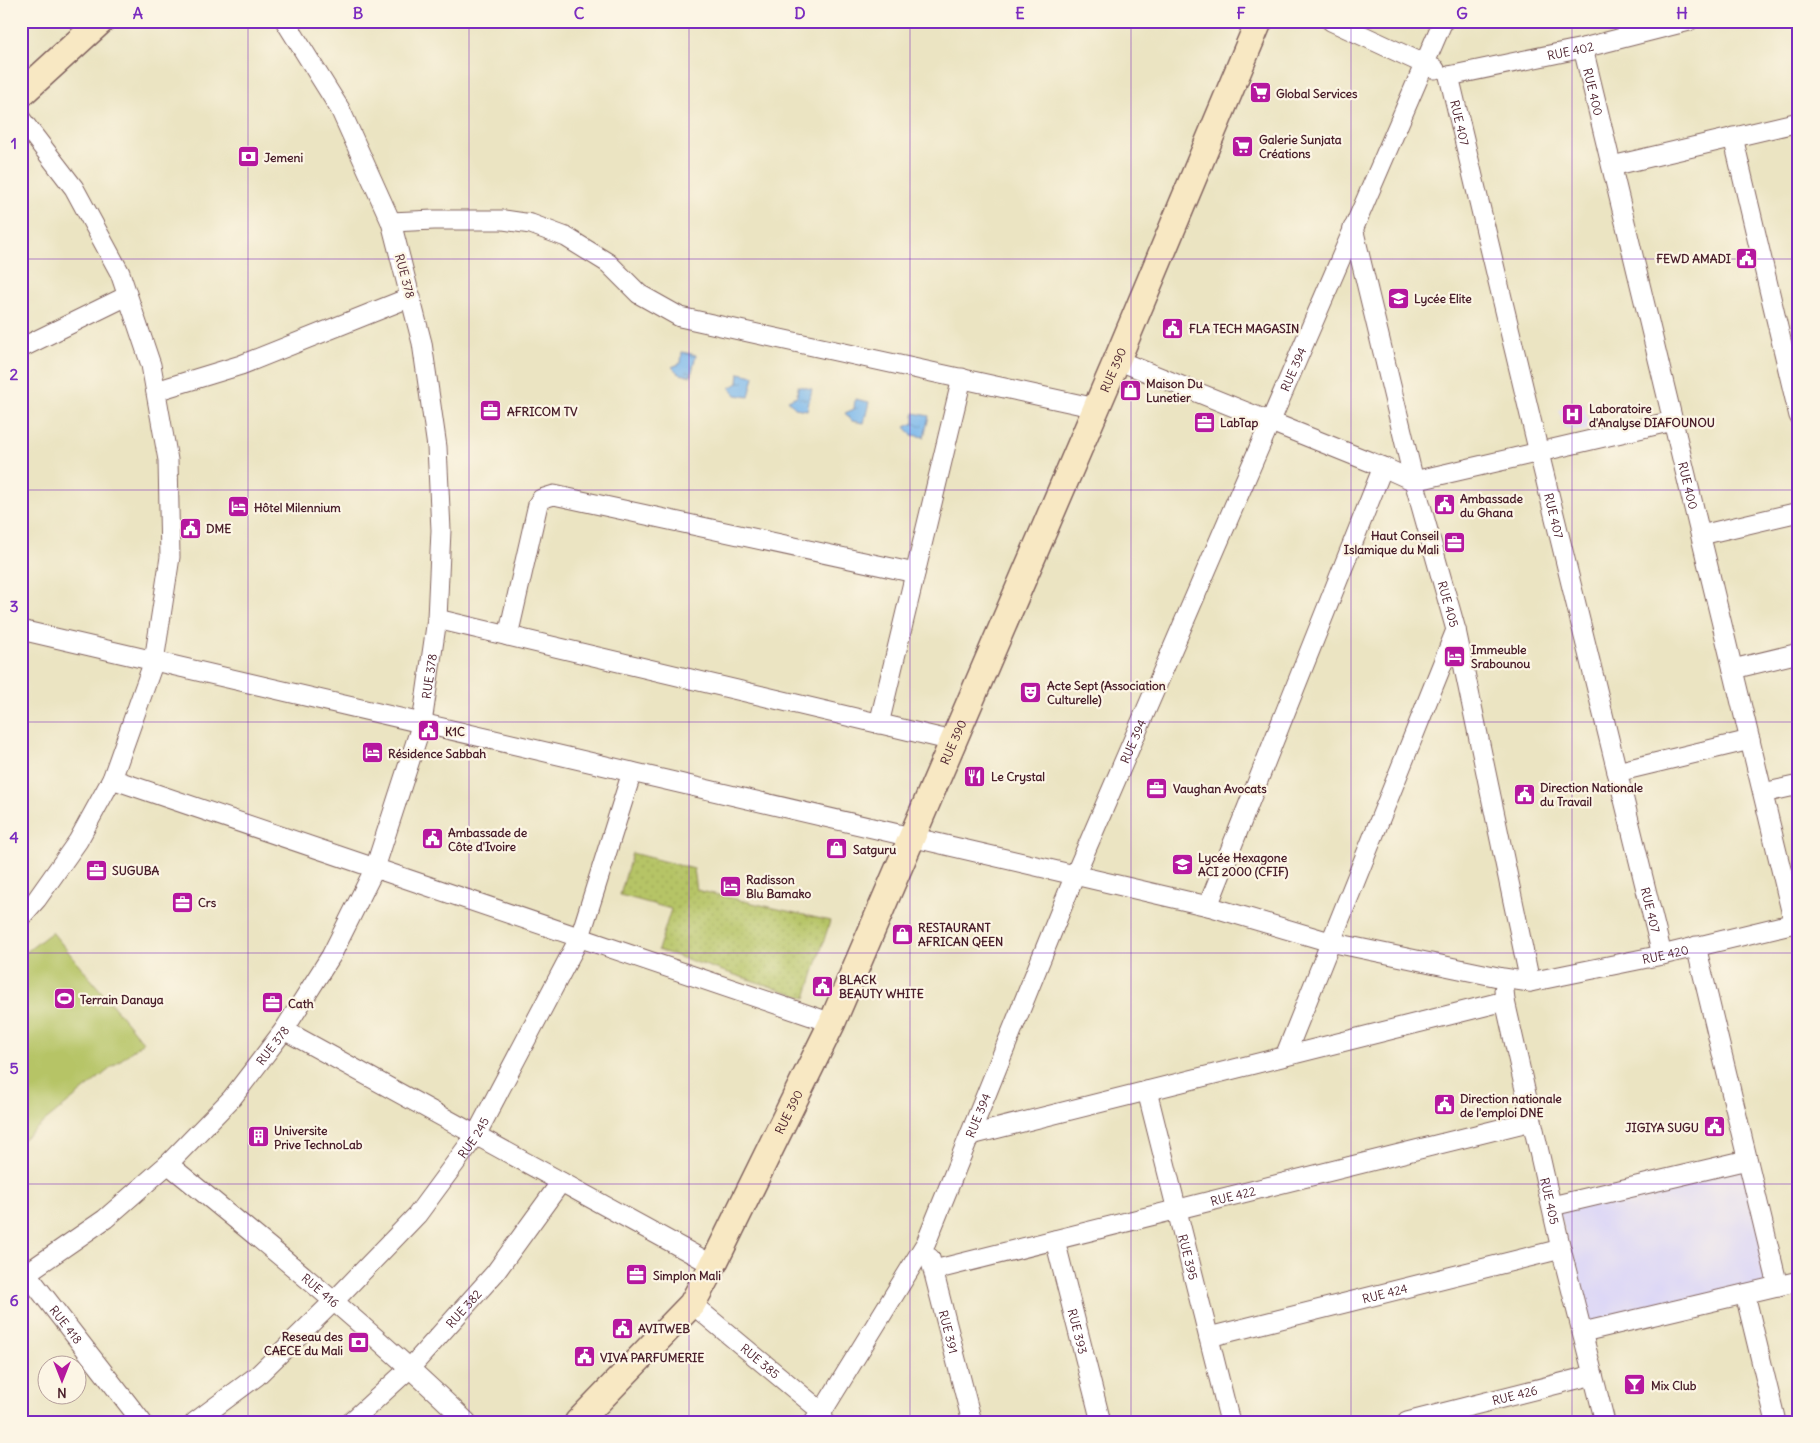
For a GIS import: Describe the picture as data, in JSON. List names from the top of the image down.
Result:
{
  "streets": {
    "street": [
      "RUE 402",
      "RUE 400",
      "RUE 407",
      "RUE 378",
      "RUE 394",
      "RUE 390",
      "RUE 405",
      "RUE 420",
      "RUE 245",
      "RUE 422",
      "RUE 395",
      "RUE 416",
      "RUE 424",
      "RUE 382",
      "RUE 418",
      "RUE 393",
      "RUE 391",
      "RUE 385",
      "RUE 426"
    ]
  },
  "crossings": [
    ["RUE 402", "RUE 400"],
    ["RUE 402", "RUE 407"],
    ["RUE 400", "RUE 420"],
    ["RUE 407", "RUE 420"],
    ["RUE 378", "RUE 420"],
    ["RUE 378", "RUE 416"],
    ["RUE 378", "RUE 418"],
    ["RUE 394", "RUE 405"],
    ["RUE 394", "RUE 420"],
    ["RUE 394", "RUE 391"],
    ["RUE 394", "RUE 385"],
    ["RUE 390", "RUE 420"],
    ["RUE 390", "RUE 385"],
    ["RUE 405", "RUE 420"],
    ["RUE 405", "RUE 422"],
    ["RUE 405", "RUE 424"],
    ["RUE 405", "RUE 426"],
    ["RUE 420", "RUE 245"],
    ["RUE 245", "RUE 416"],
    ["RUE 422", "RUE 395"],
    ["RUE 422", "RUE 393"],
    ["RUE 422", "RUE 391"],
    ["RUE 395", "RUE 424"],
    ["RUE 416", "RUE 382"]
  ],
  "places": {
    "supermarket": ["Global Services", "Galerie Sunjata Créations"],
    "bank": ["Jemeni", "Reseau des CAECE du Mali"],
    "public building": [
      "FEWD AMADI",
      "FLA TECH MAGASIN",
      "Ambassade du Ghana",
      "DME",
      "K1C",
      "Direction Nationale du Travail",
      "Ambassade de Côte d'Ivoire",
      "BLACK BEAUTY WHITE",
      "Direction nationale de l'emploi DNE",
      "JIGIYA SUGU",
      "AVITWEB",
      "VIVA PARFUMERIE"
    ],
    "school or university": ["Lycée Elite", "Lycée Hexagone ACI 2000 (CFIF)"],
    "shop": ["Maison Du Lunetier", "Satguru", "RESTAURANT AFRICAN QEEN"],
    "office": [
      "AFRICOM TV",
      "LabTap",
      "Haut Conseil Islamique du Mali",
      "Vaughan Avocats",
      "SUGUBA",
      "Crs",
      "Cath",
      "Simplon Mali"
    ],
    "hospital": ["Laboratoire d'Analyse DIAFOUNOU"],
    "hotel": [
      "Hôtel Milennium",
      "Immeuble Srabounou",
      "Résidence Sabbah",
      "Radisson Blu Bamako"
    ],
    "theatre": ["Acte Sept (Association Culturelle)"],
    "restaurant": ["Le Crystal"],
    "sports": ["Terrain Danaya"],
    "building": ["Universite Prive TechnoLab"],
    "bar": ["Mix Club"]
  },
  "north": "bottom",
  "grid": {
    "columns": [
      "A",
      "B",
      "C",
      "D",
      "E",
      "F",
      "G",
      "H"
    ],
    "rows": [
      "1",
      "2",
      "3",
      "4",
      "5",
      "6"
    ]
  }
}
